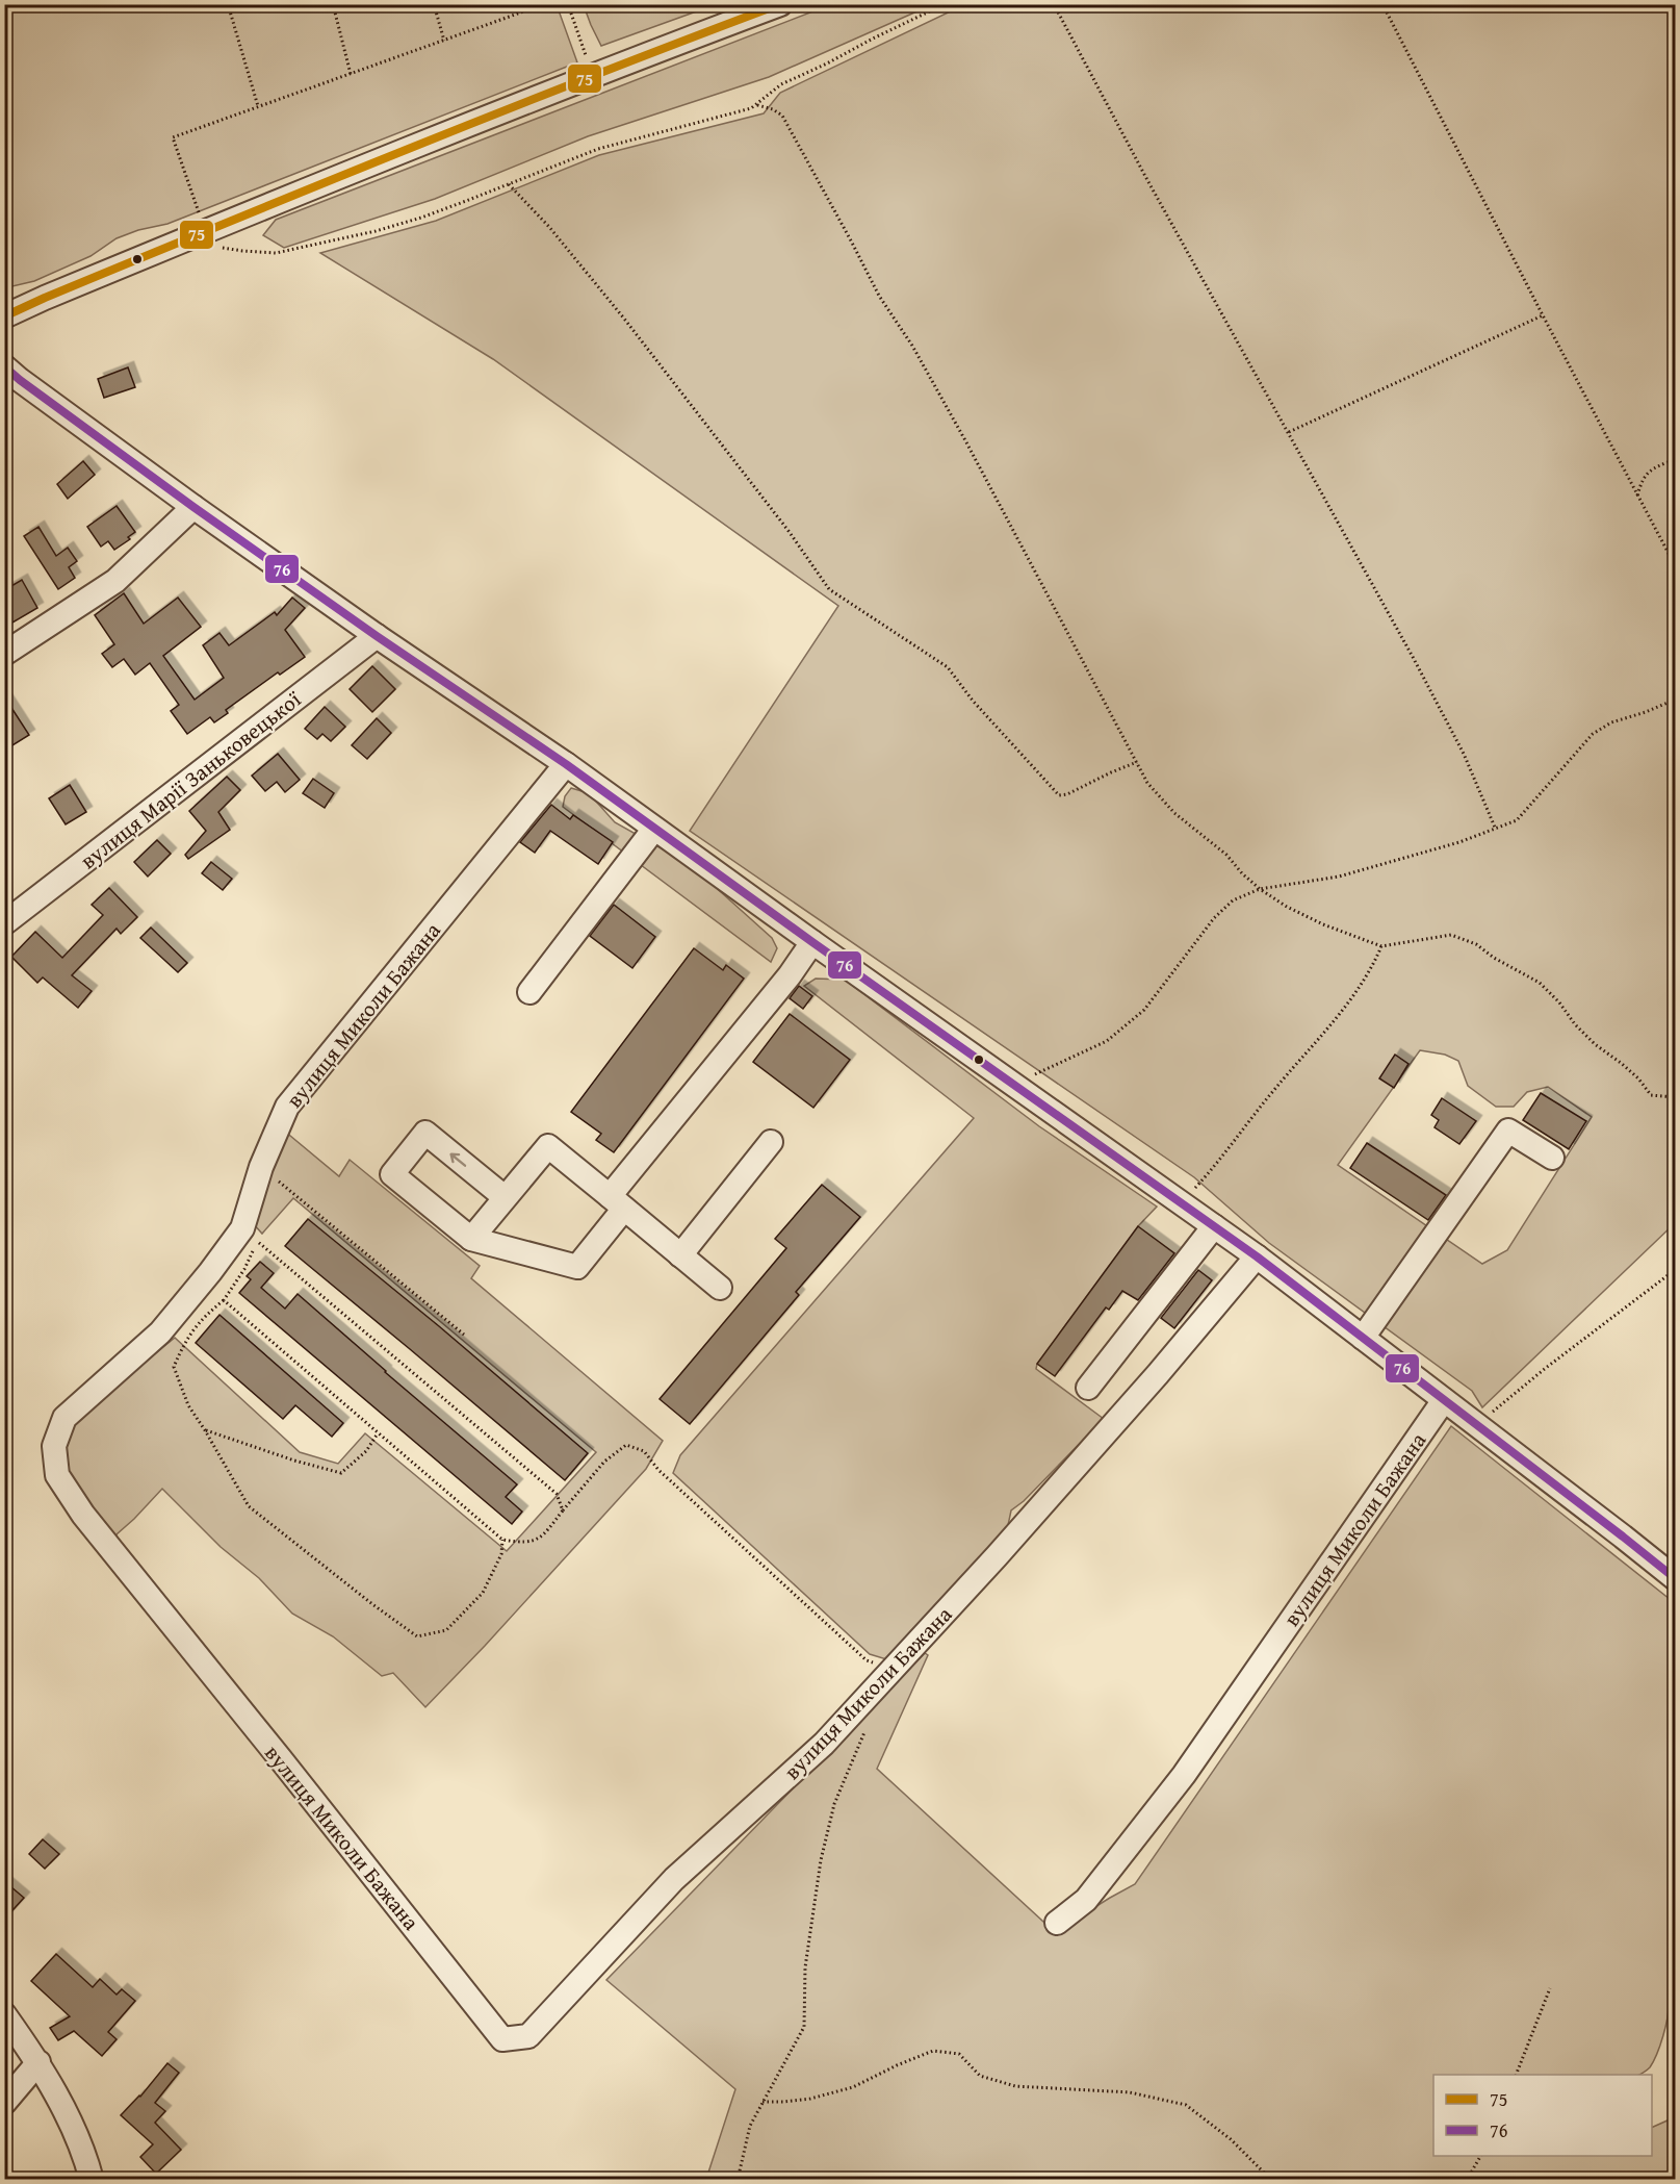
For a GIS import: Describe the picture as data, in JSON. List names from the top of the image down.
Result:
{
  "streets": {
    "street": ["вулиця Марії Заньковецької", "вулиця Миколи Бажана"]
  },
  "lines": ["transit line 75", "transit line 76"],
  "legend": ["75", "76"]
}
